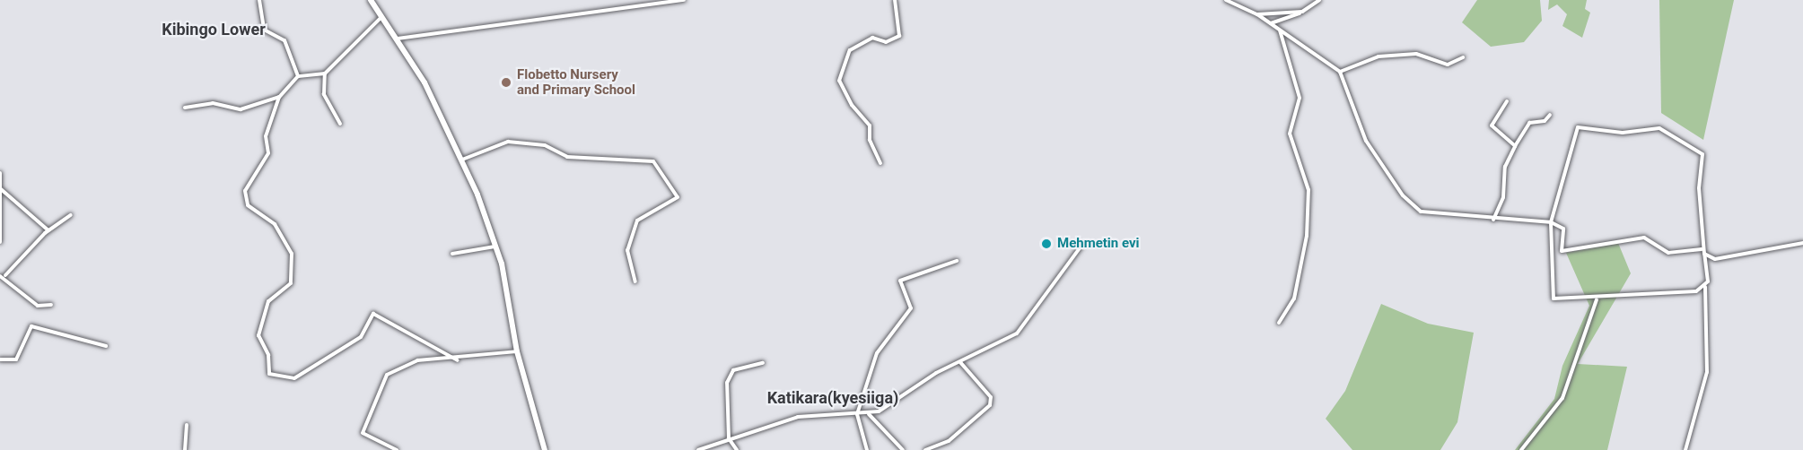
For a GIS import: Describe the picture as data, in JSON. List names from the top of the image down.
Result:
{
  "districts": ["Kibingo Lower", "Katikara(kyesiiga)"],
  "places": ["Flobetto Nursery and Primary School", "Mehmetin evi"]
}
